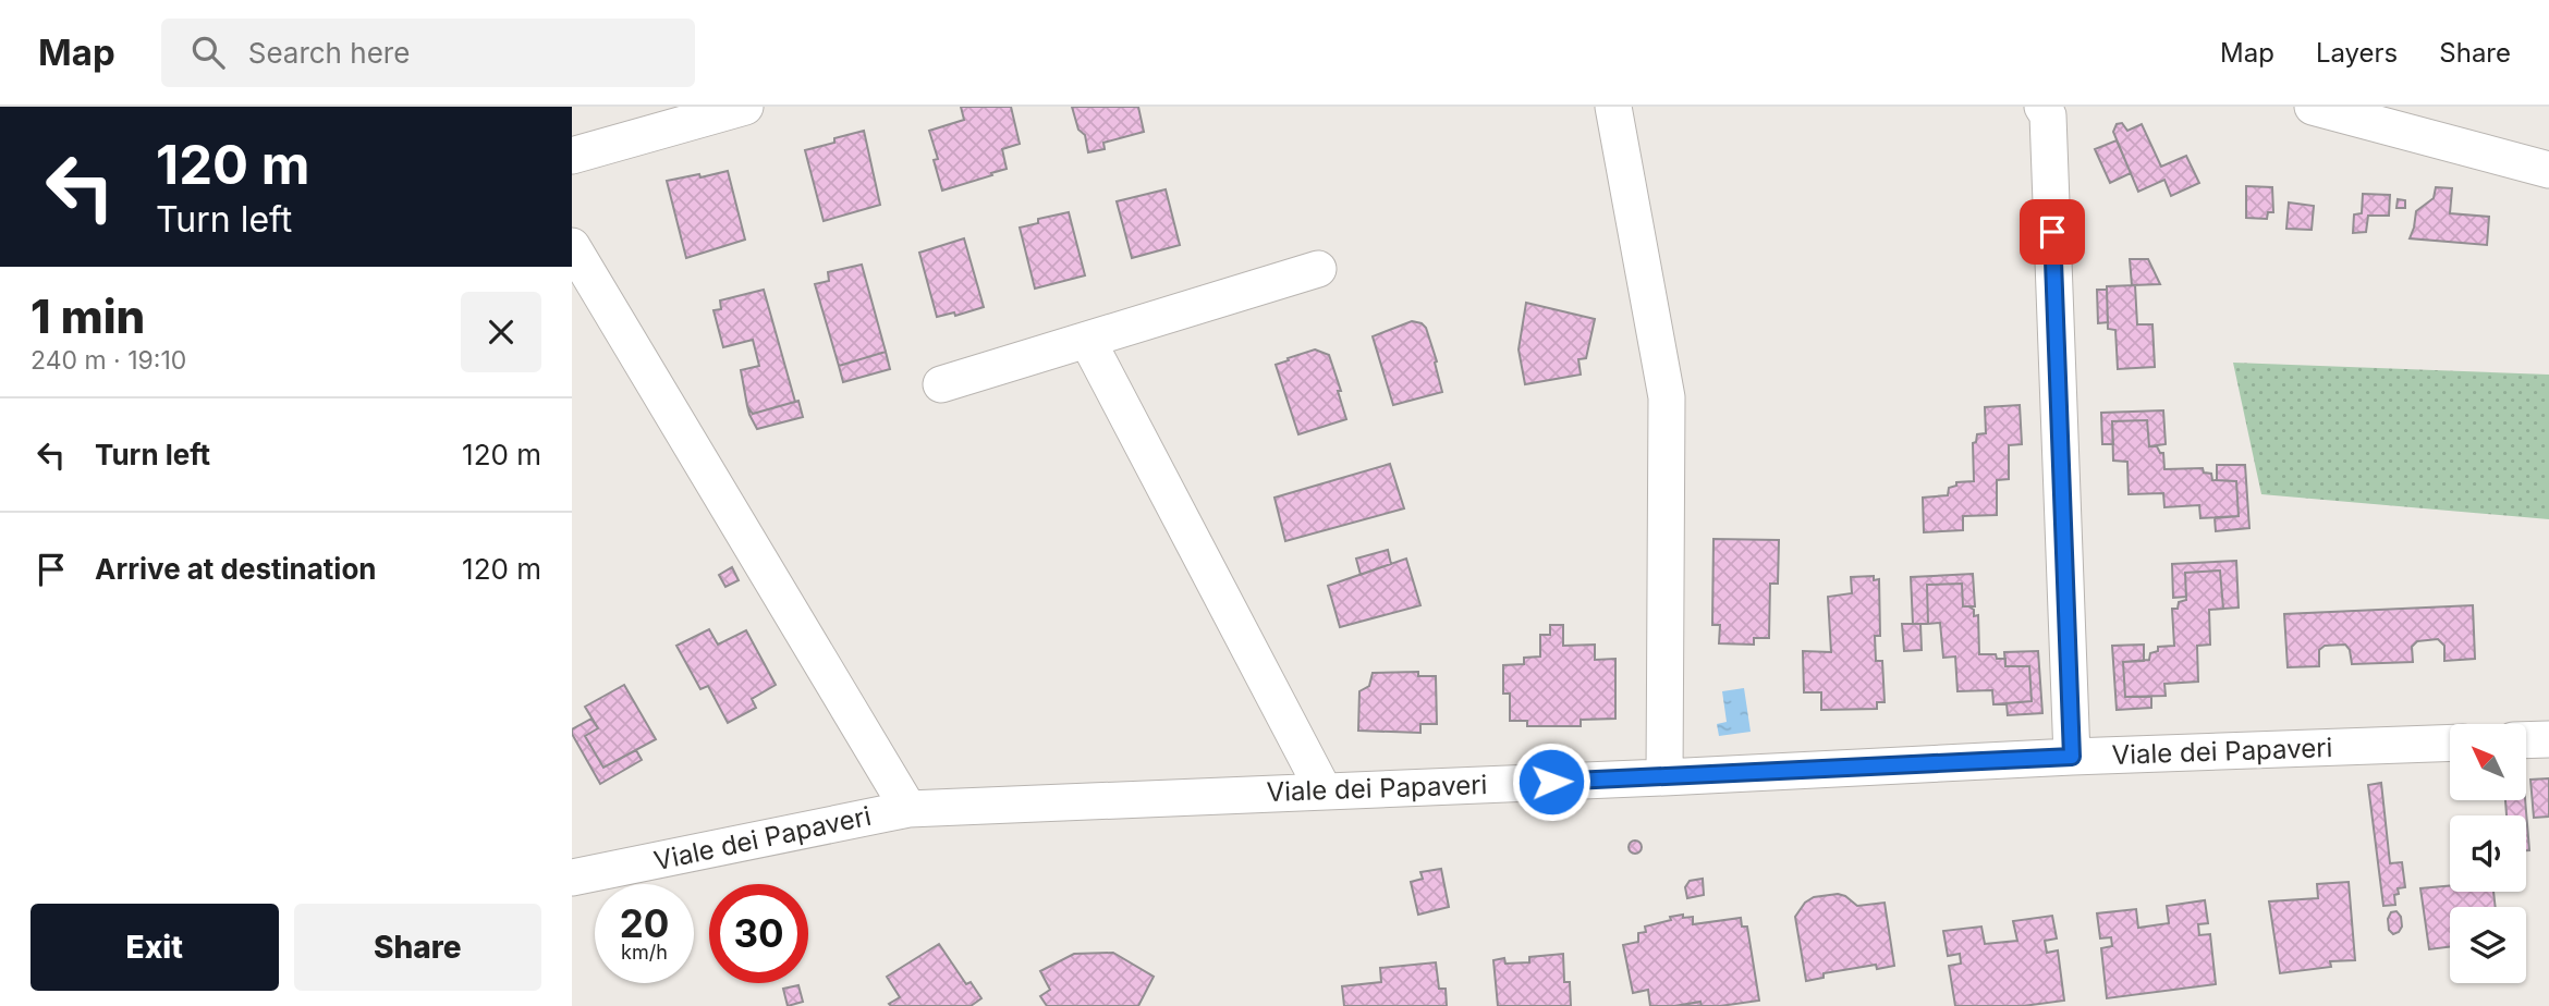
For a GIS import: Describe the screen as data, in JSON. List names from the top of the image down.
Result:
{
  "streets": {
    "street": ["Viale dei Papaveri"]
  },
  "north": "top left",
  "page": {
    "header": "Map",
    "search": "Search here",
    "nav": ["Map", "Layers", "Share"],
    "turn": ["120 m", "Turn left"],
    "heading": ["1 min", "240 m · 19:10"],
    "list": [
      {
        "name": "Turn left",
        "value": "120 m"
      },
      {
        "name": "Arrive at destination",
        "value": "120 m"
      }
    ],
    "speed": "20 km/h",
    "limit": "30",
    "buttons": ["Exit", "Share"]
  }
}
